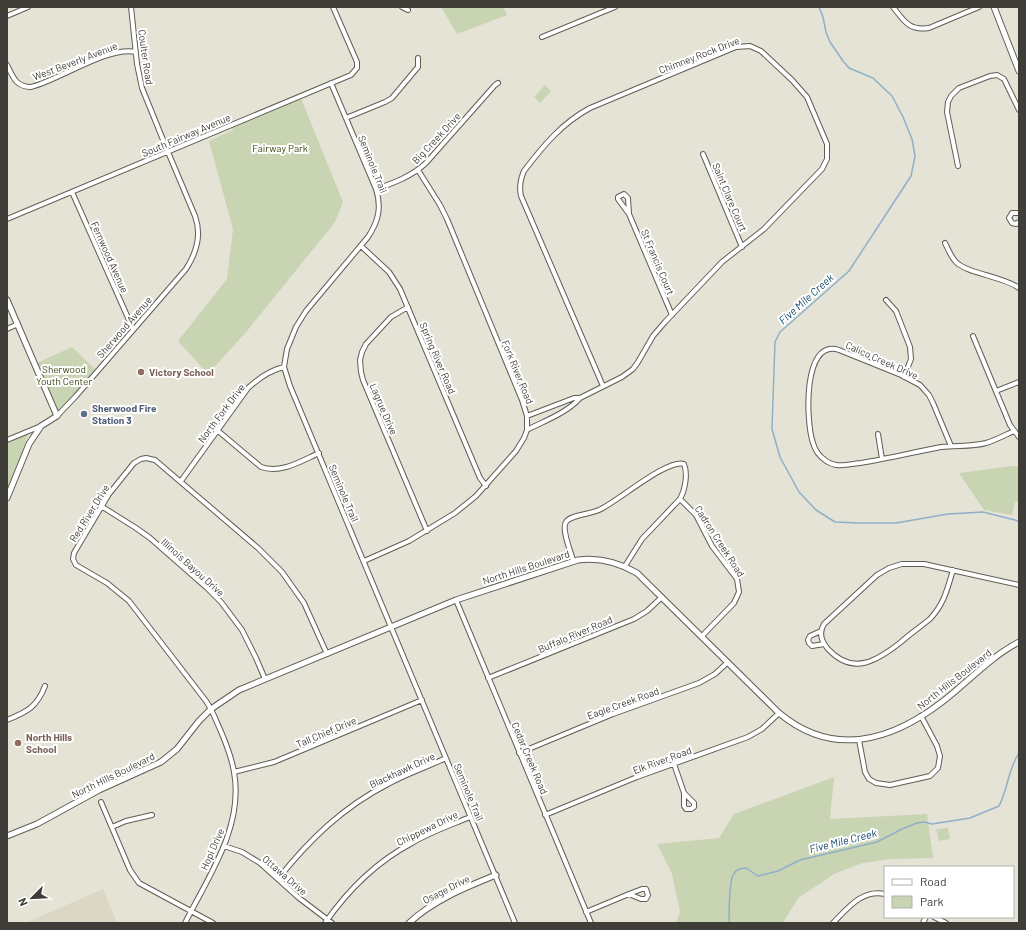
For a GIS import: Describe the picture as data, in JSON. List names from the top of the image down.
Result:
{
  "streets": {
    "street": [
      "Chimney Rock Drive",
      "Coulter Road",
      "West Beverly Avenue",
      "South Fairway Avenue",
      "Big Creek Drive",
      "Seminole Trail",
      "Saint Clare Court",
      "Fernwood Avenue",
      "St Francis Court",
      "Sherwood Avenue",
      "Spring River Road",
      "Calico Creek Drive",
      "Fork River Road",
      "Lagrue Drive",
      "North Fork Drive",
      "Red River Drive",
      "Cadron Creek Road",
      "Illinois Bayou Drive",
      "North Hills Boulevard",
      "Buffalo River Road",
      "Eagle Creek Road",
      "Tall Chief Drive",
      "Cedar Creek Road",
      "Elk River Road",
      "Blackhawk Drive",
      "Chippewa Drive",
      "Hopi Drive",
      "Ottawa Drive",
      "Osage Drive"
    ]
  },
  "crossings": [
    ["Chimney Rock Drive", "Saint Clare Court"],
    ["Chimney Rock Drive", "St Francis Court"],
    ["Chimney Rock Drive", "Fork River Road"],
    ["Coulter Road", "West Beverly Avenue"],
    ["Coulter Road", "South Fairway Avenue"],
    ["Coulter Road", "Sherwood Avenue"],
    ["South Fairway Avenue", "Seminole Trail"],
    ["South Fairway Avenue", "Fernwood Avenue"],
    ["South Fairway Avenue", "Sherwood Avenue"],
    ["Big Creek Drive", "Seminole Trail"],
    ["Big Creek Drive", "Fork River Road"],
    ["Seminole Trail", "Spring River Road"],
    ["Seminole Trail", "Fork River Road"],
    ["Seminole Trail", "North Fork Drive"],
    ["Seminole Trail", "North Hills Boulevard"],
    ["Seminole Trail", "Tall Chief Drive"],
    ["Seminole Trail", "Blackhawk Drive"],
    ["Seminole Trail", "Chippewa Drive"],
    ["Seminole Trail", "Osage Drive"],
    ["Fernwood Avenue", "Sherwood Avenue"],
    ["Spring River Road", "Fork River Road"],
    ["Spring River Road", "Lagrue Drive"],
    ["Fork River Road", "Lagrue Drive"],
    ["North Fork Drive", "Red River Drive"],
    ["Red River Drive", "Illinois Bayou Drive"],
    ["Red River Drive", "North Hills Boulevard"],
    ["Red River Drive", "Hopi Drive"],
    ["Cadron Creek Road", "North Hills Boulevard"],
    ["Illinois Bayou Drive", "North Hills Boulevard"],
    ["North Hills Boulevard", "Buffalo River Road"],
    ["North Hills Boulevard", "Eagle Creek Road"],
    ["North Hills Boulevard", "Cedar Creek Road"],
    ["North Hills Boulevard", "Elk River Road"],
    ["North Hills Boulevard", "Hopi Drive"],
    ["Buffalo River Road", "Cedar Creek Road"],
    ["Eagle Creek Road", "Cedar Creek Road"],
    ["Tall Chief Drive", "Hopi Drive"],
    ["Cedar Creek Road", "Elk River Road"],
    ["Blackhawk Drive", "Ottawa Drive"],
    ["Chippewa Drive", "Ottawa Drive"],
    ["Hopi Drive", "Ottawa Drive"]
  ],
  "water": ["Five Mile Creek"],
  "parks": ["Fairway Park", "Sherwood Youth Center"],
  "places": ["Victory School", "Sherwood Fire Station 3", "North Hills School"],
  "legend": ["Road", "Park"],
  "north": "bottom left"
}
